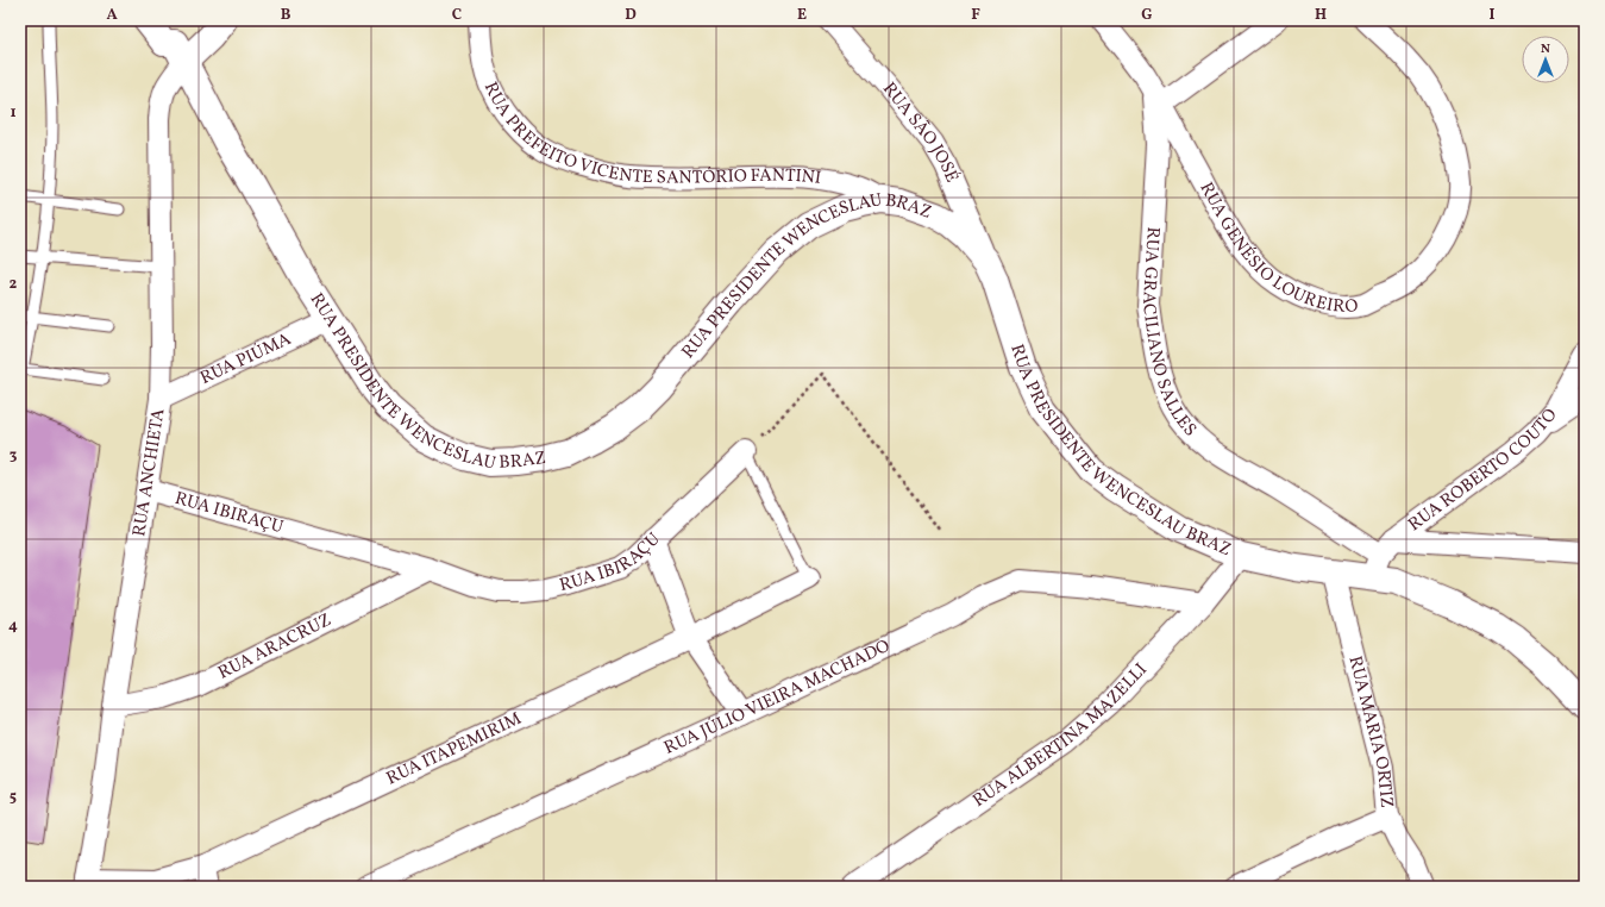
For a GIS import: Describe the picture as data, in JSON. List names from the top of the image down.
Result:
{
  "streets": {
    "street": [
      "RUA PREFEITO VICENTE SANTÓRIO FANTINI",
      "RUA SÃO JOSÉ",
      "RUA GENÉSIO LOUREIRO",
      "RUA PRESIDENTE WENCESLAU BRAZ",
      "RUA GRACILIANO SALLES",
      "RUA PIÚMA",
      "RUA ROBERTO COUTO",
      "RUA ANCHIETA",
      "RUA IBIRAÇU",
      "RUA ARACRUZ",
      "RUA JÚLIO VIEIRA MACHADO",
      "RUA MARIA ORTIZ",
      "RUA ALBERTINA MAZELLI",
      "RUA ITAPEMIRIM"
    ]
  },
  "crossings": [
    ["RUA PREFEITO VICENTE SANTÓRIO FANTINI", "RUA PRESIDENTE WENCESLAU BRAZ"],
    ["RUA SÃO JOSÉ", "RUA PRESIDENTE WENCESLAU BRAZ"],
    ["RUA GENÉSIO LOUREIRO", "RUA GRACILIANO SALLES"],
    ["RUA PRESIDENTE WENCESLAU BRAZ", "RUA GRACILIANO SALLES"],
    ["RUA PRESIDENTE WENCESLAU BRAZ", "RUA PIÚMA"],
    ["RUA PRESIDENTE WENCESLAU BRAZ", "RUA ROBERTO COUTO"],
    ["RUA PRESIDENTE WENCESLAU BRAZ", "RUA ANCHIETA"],
    ["RUA PRESIDENTE WENCESLAU BRAZ", "RUA MARIA ORTIZ"],
    ["RUA PRESIDENTE WENCESLAU BRAZ", "RUA ALBERTINA MAZELLI"],
    ["RUA GRACILIANO SALLES", "RUA ROBERTO COUTO"],
    ["RUA PIÚMA", "RUA ANCHIETA"],
    ["RUA ANCHIETA", "RUA IBIRAÇU"],
    ["RUA ANCHIETA", "RUA ARACRUZ"],
    ["RUA ANCHIETA", "RUA ITAPEMIRIM"],
    ["RUA IBIRAÇU", "RUA ARACRUZ"],
    ["RUA JÚLIO VIEIRA MACHADO", "RUA ALBERTINA MAZELLI"]
  ],
  "north": "top",
  "grid": {
    "columns": [
      "A",
      "B",
      "C",
      "D",
      "E",
      "F",
      "G",
      "H",
      "I"
    ],
    "rows": [
      "1",
      "2",
      "3",
      "4",
      "5"
    ]
  }
}
